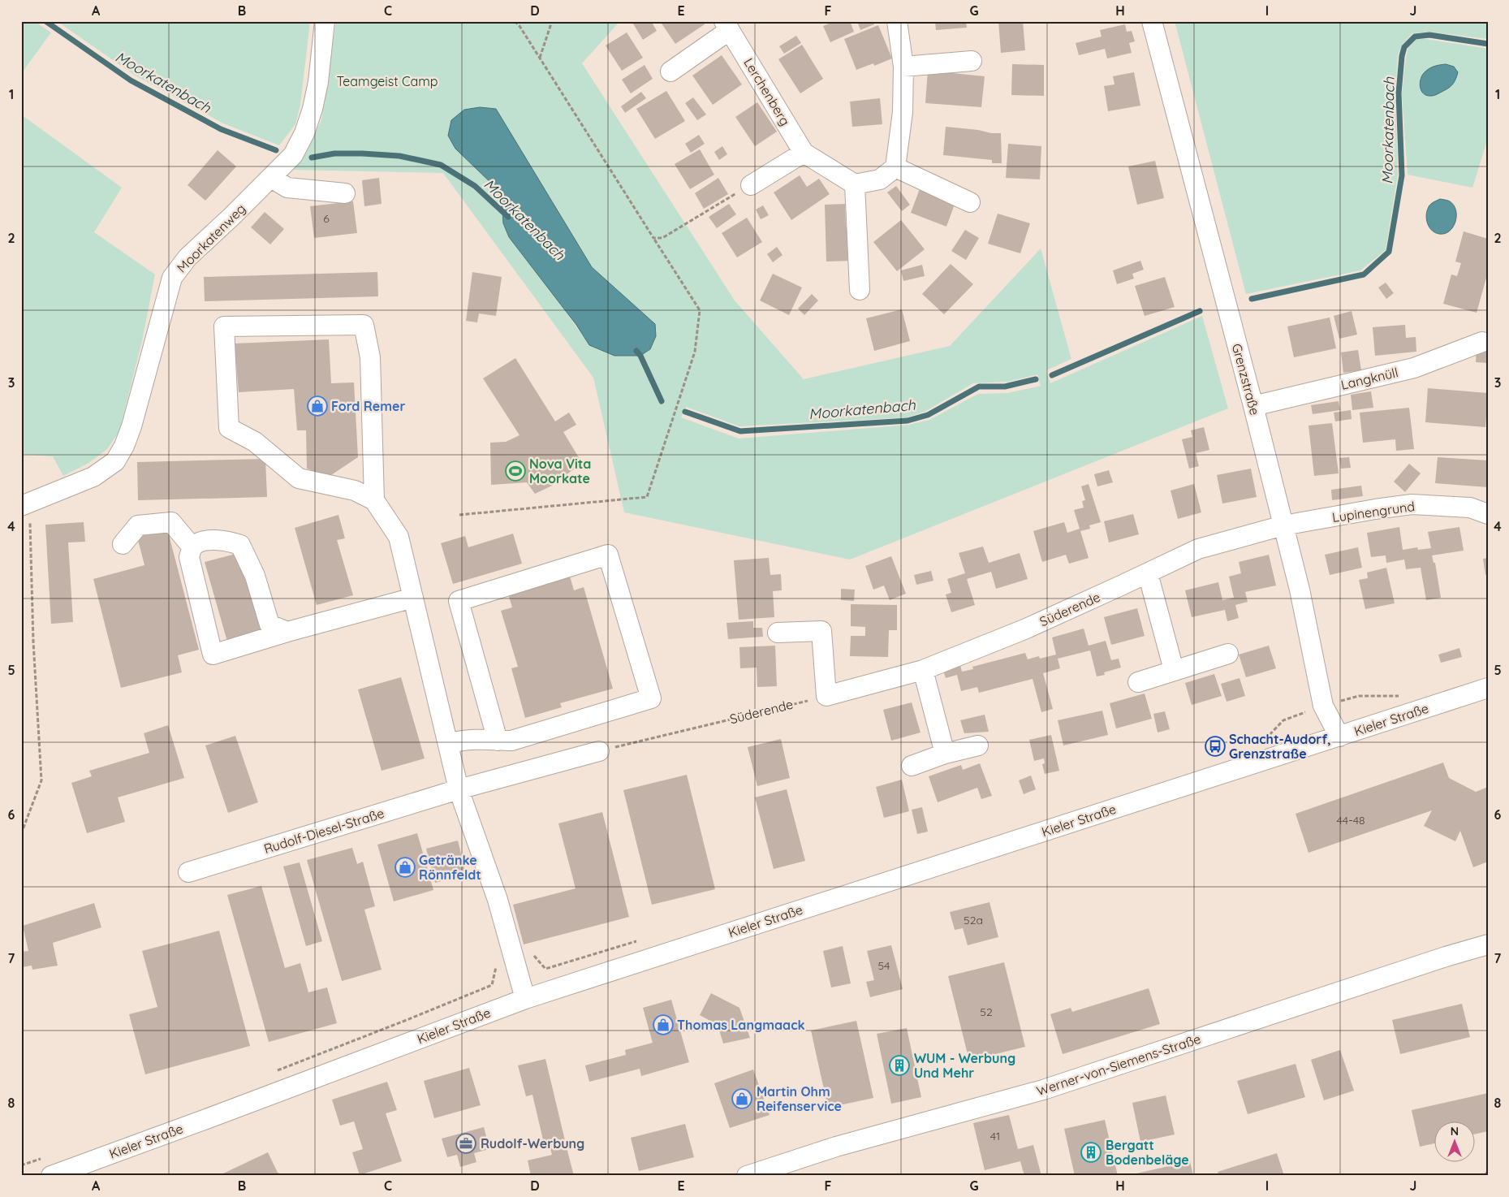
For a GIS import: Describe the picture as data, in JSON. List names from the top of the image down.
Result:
{
  "streets": {
    "street": [
      "Lerchenberg",
      "Moorkatenweg",
      "Langknüll",
      "Grenzstraße",
      "Lupinengrund",
      "Süderende",
      "Kieler Straße",
      "Rudolf-Diesel-Straße",
      "Werner-von-Siemens-Straße"
    ]
  },
  "crossings": [
    ["Langknüll", "Grenzstraße"],
    ["Grenzstraße", "Lupinengrund"],
    ["Grenzstraße", "Süderende"],
    ["Grenzstraße", "Kieler Straße"],
    ["Lupinengrund", "Süderende"],
    ["Süderende", "Rudolf-Diesel-Straße"]
  ],
  "water": ["Moorkatenbach"],
  "parks": ["Teamgeist Camp"],
  "places": {
    "shop": [
      "Ford Remer",
      "Getränke Rönnfeldt",
      "Thomas Langmaack",
      "Martin Ohm Reifenservice"
    ],
    "sports": ["Nova Vita Moorkate"],
    "bus stop": ["Schacht-Audorf, Grenzstraße"],
    "building": ["WUM - Werbung Und Mehr", "Bergatt Bodenbeläge"],
    "office": ["Rudolf-Werbung"]
  },
  "house_numbers": [
    "6",
    "44-48",
    "52a",
    "54",
    "52",
    "41"
  ],
  "north": "top",
  "grid": {
    "columns": [
      "A",
      "B",
      "C",
      "D",
      "E",
      "F",
      "G",
      "H",
      "I",
      "J"
    ],
    "rows": [
      "1",
      "2",
      "3",
      "4",
      "5",
      "6",
      "7",
      "8"
    ]
  }
}
